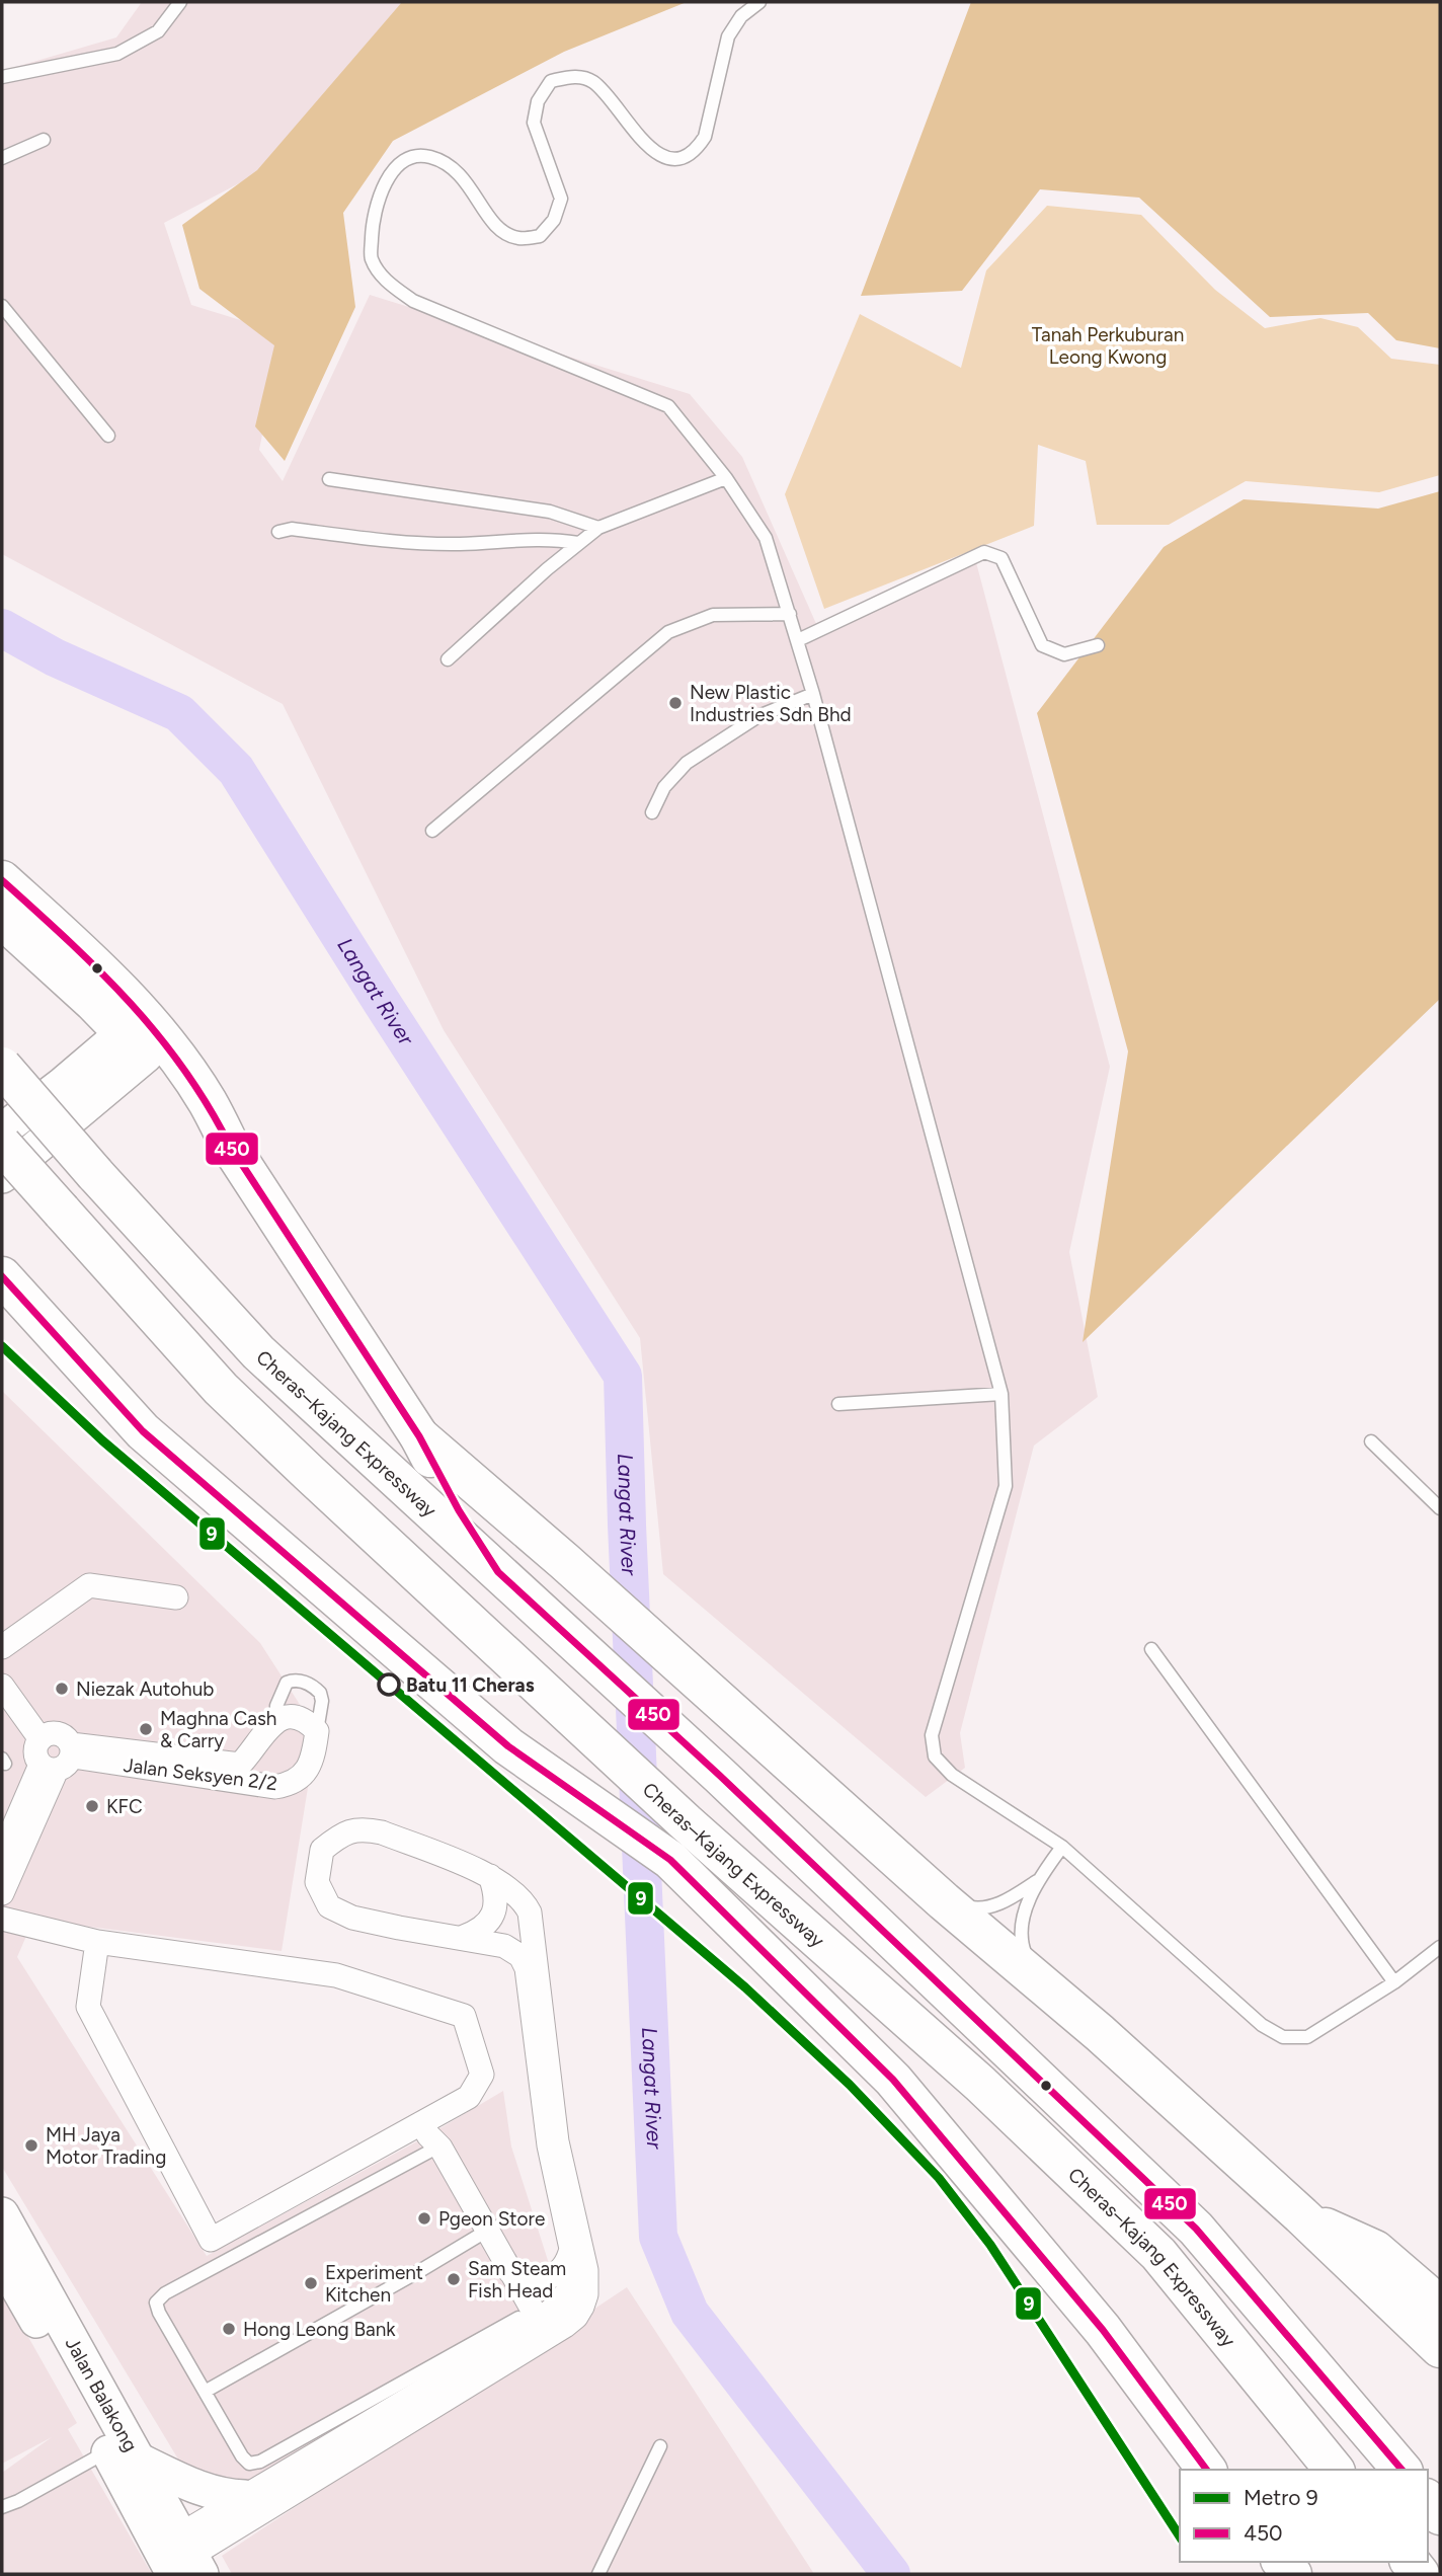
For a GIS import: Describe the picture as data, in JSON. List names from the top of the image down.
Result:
{
  "streets": {
    "highway": ["Cheras–Kajang Expressway"],
    "street": ["Jalan Seksyen 2/2", "Jalan Balakong"]
  },
  "water": ["Langat River"],
  "parks": ["Tanah Perkuburan Leong Kwong"],
  "places": [
    "New Plastic Industries Sdn Bhd",
    "Batu 11 Cheras",
    "Niezak Autohub",
    "Maghna Cash & Carry",
    "KFC",
    "MH Jaya Motor Trading",
    "Pgeon Store",
    "Sam Steam Fish Head",
    "Experiment Kitchen",
    "Hong Leong Bank"
  ],
  "lines": ["transit line 450", "metro line 9"],
  "legend": ["Metro 9", "450"]
}
